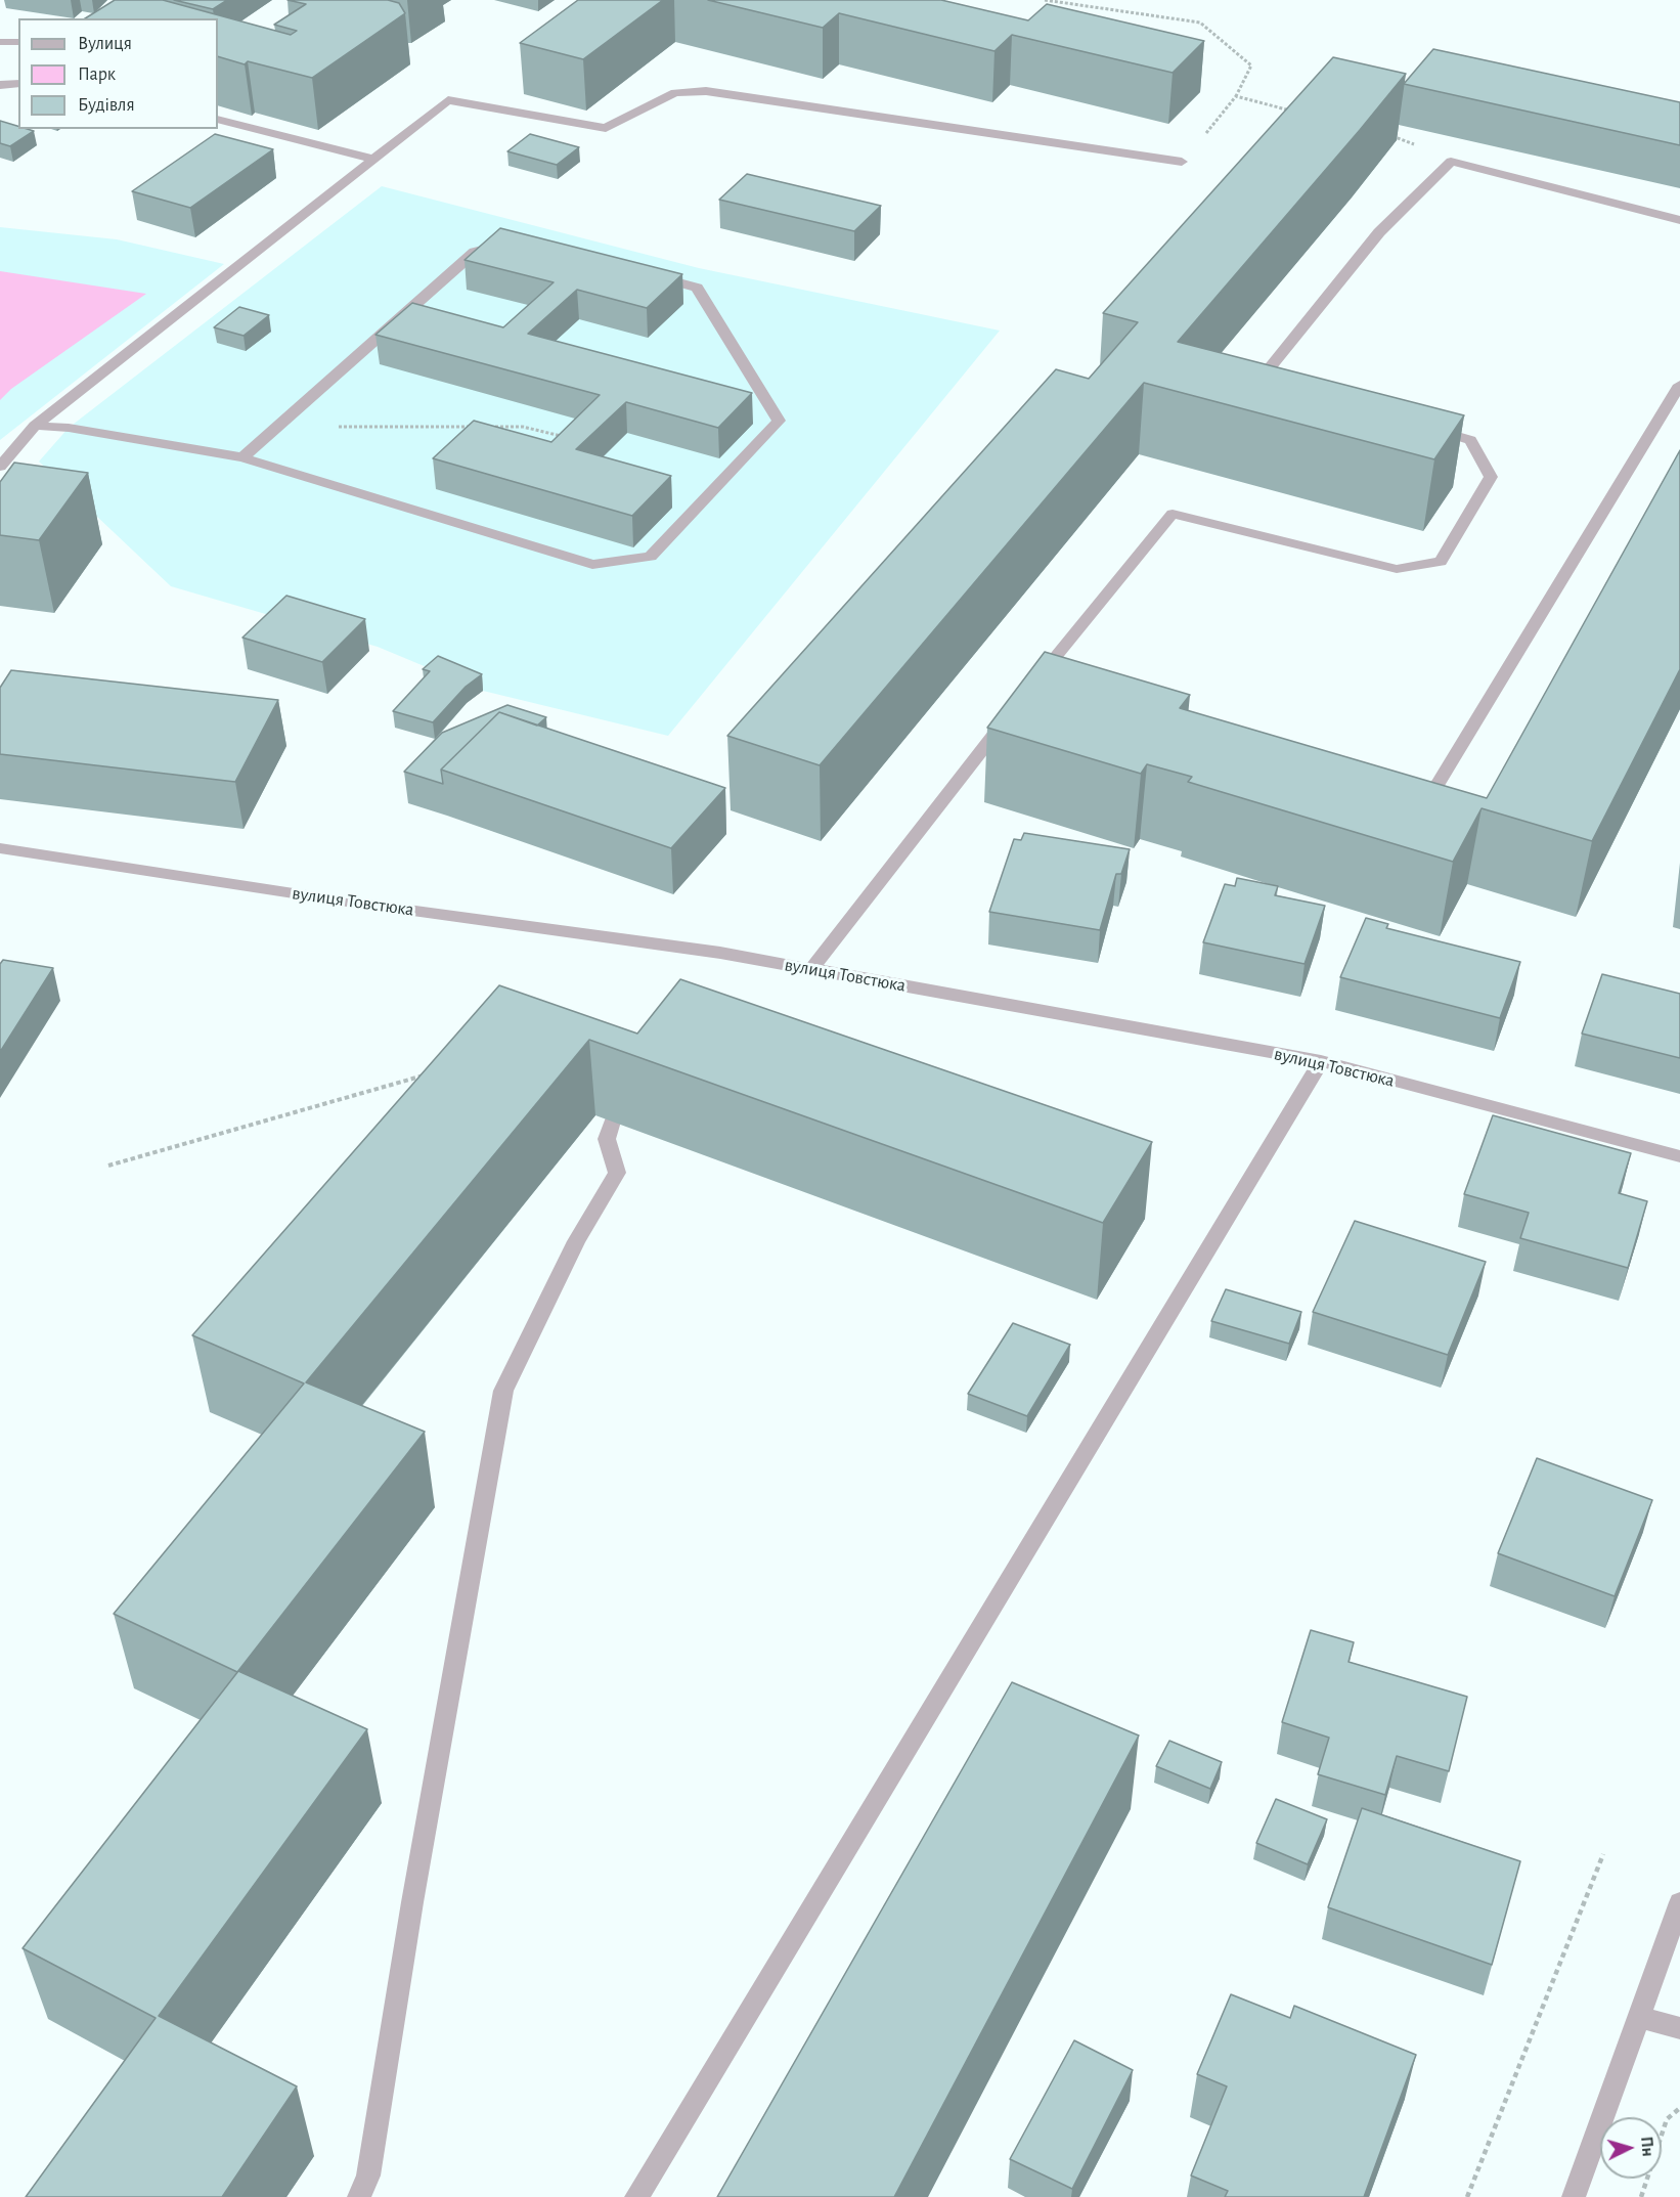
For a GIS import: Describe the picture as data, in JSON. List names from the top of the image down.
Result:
{
  "streets": {
    "street": ["вулиця Товстюка"]
  },
  "legend": ["Вулиця", "Парк", "Будівля"],
  "north": "right"
}
